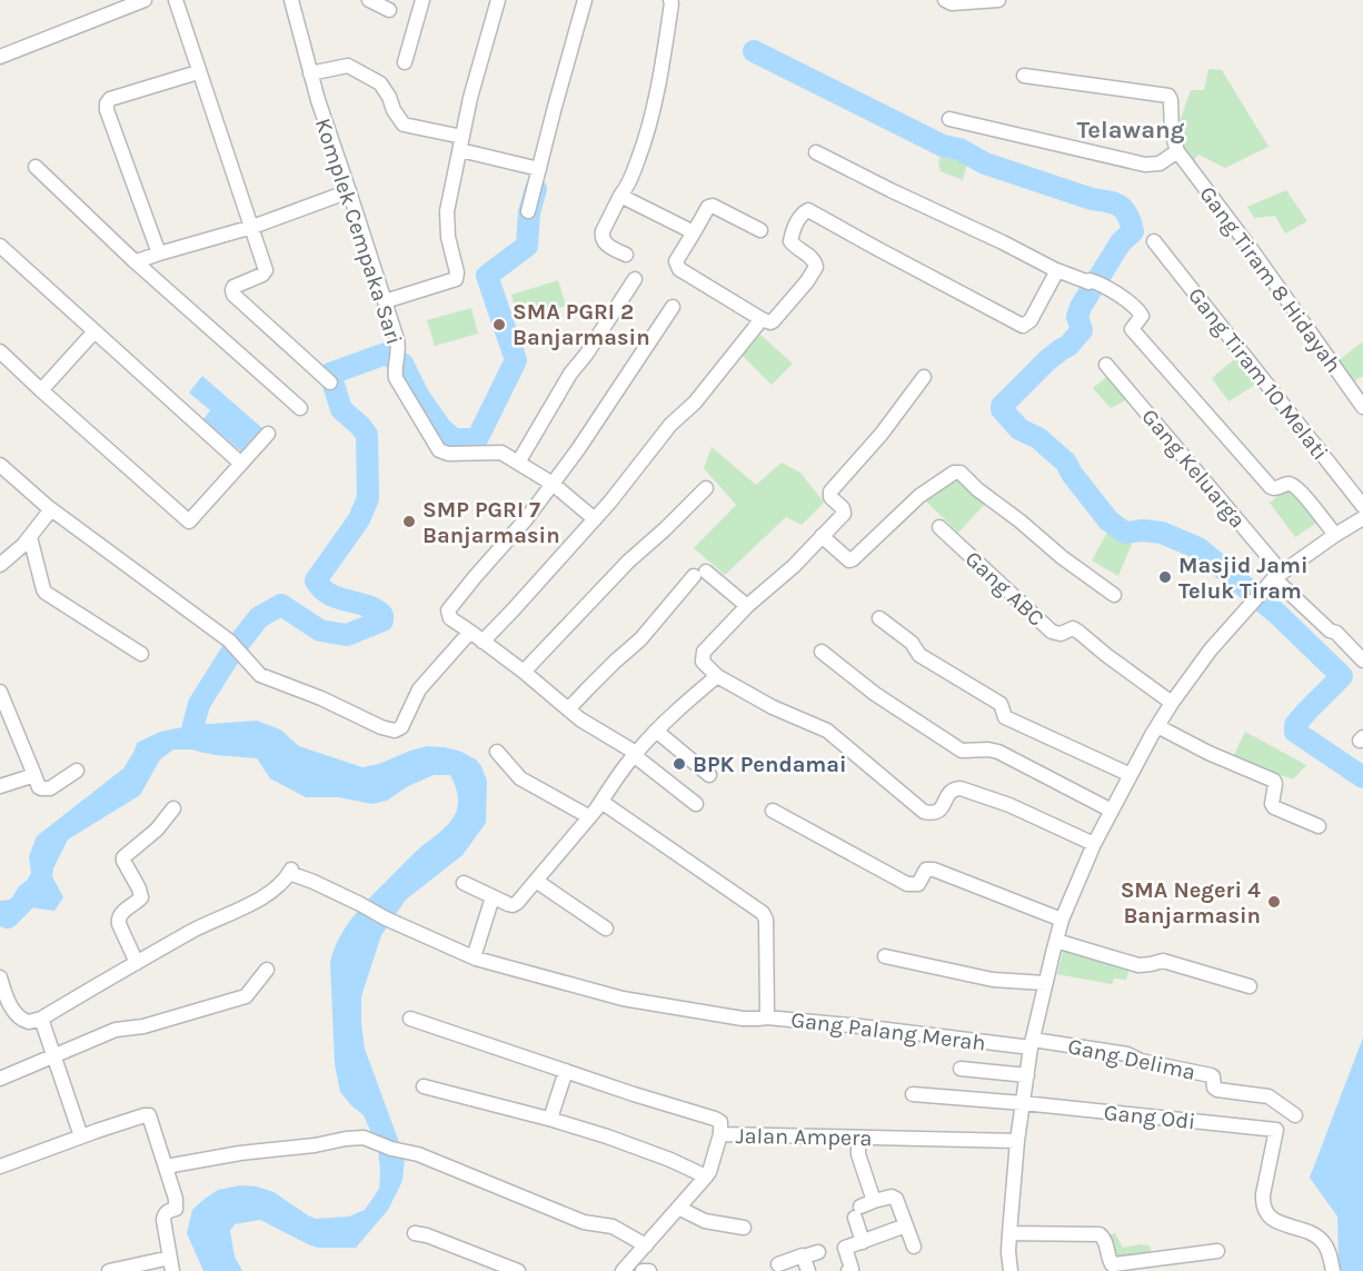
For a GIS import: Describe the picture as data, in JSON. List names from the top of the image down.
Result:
{
  "streets": {
    "street": [
      "Komplek Cempaka Sari",
      "Gang Tiram 8 Hidayah",
      "Gang Tiram 10 Melati",
      "Gang Keluarga",
      "Gang ABC",
      "Gang Palang Merah",
      "Gang Delima",
      "Gang Odi",
      "Jalan Ampera"
    ]
  },
  "crossings": [
    ["Gang Palang Merah", "Gang Delima"]
  ],
  "districts": ["Telawang"],
  "places": [
    "SMA PGRI 2 Banjarmasin",
    "SMP PGRI 7 Banjarmasin",
    "Masjid Jami Teluk Tiram",
    "BPK Pendamai",
    "SMA Negeri 4 Banjarmasin"
  ]
}
